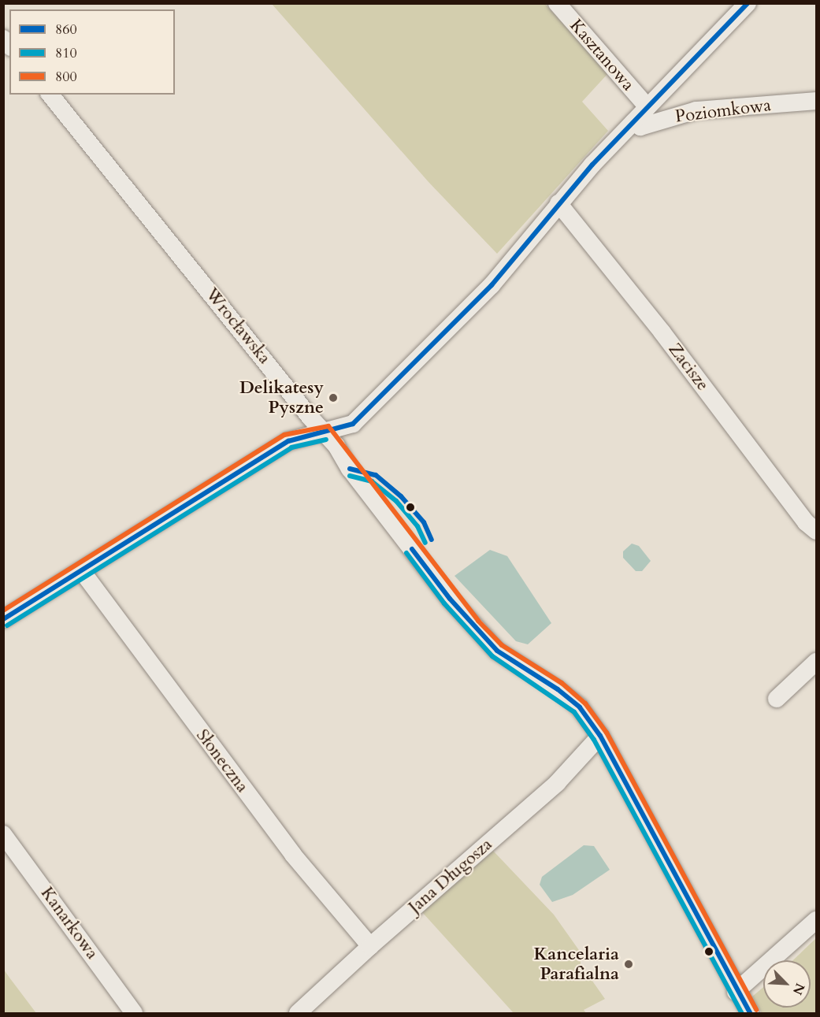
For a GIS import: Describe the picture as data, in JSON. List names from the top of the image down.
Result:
{
  "streets": {
    "street": [
      "Kasztanowa",
      "Poziomkowa",
      "Wrocławska",
      "Zacisze",
      "Słoneczna",
      "Jana Długosza",
      "Kanarkowa"
    ]
  },
  "crossings": [
    ["Wrocławska", "Jana Długosza"],
    ["Słoneczna", "Jana Długosza"]
  ],
  "places": ["Delikatesy Pyszne", "Kancelaria Parafialna"],
  "lines": ["transit line 860", "transit line 800", "transit line 810"],
  "legend": ["860", "810", "800"],
  "north": "bottom right"
}
